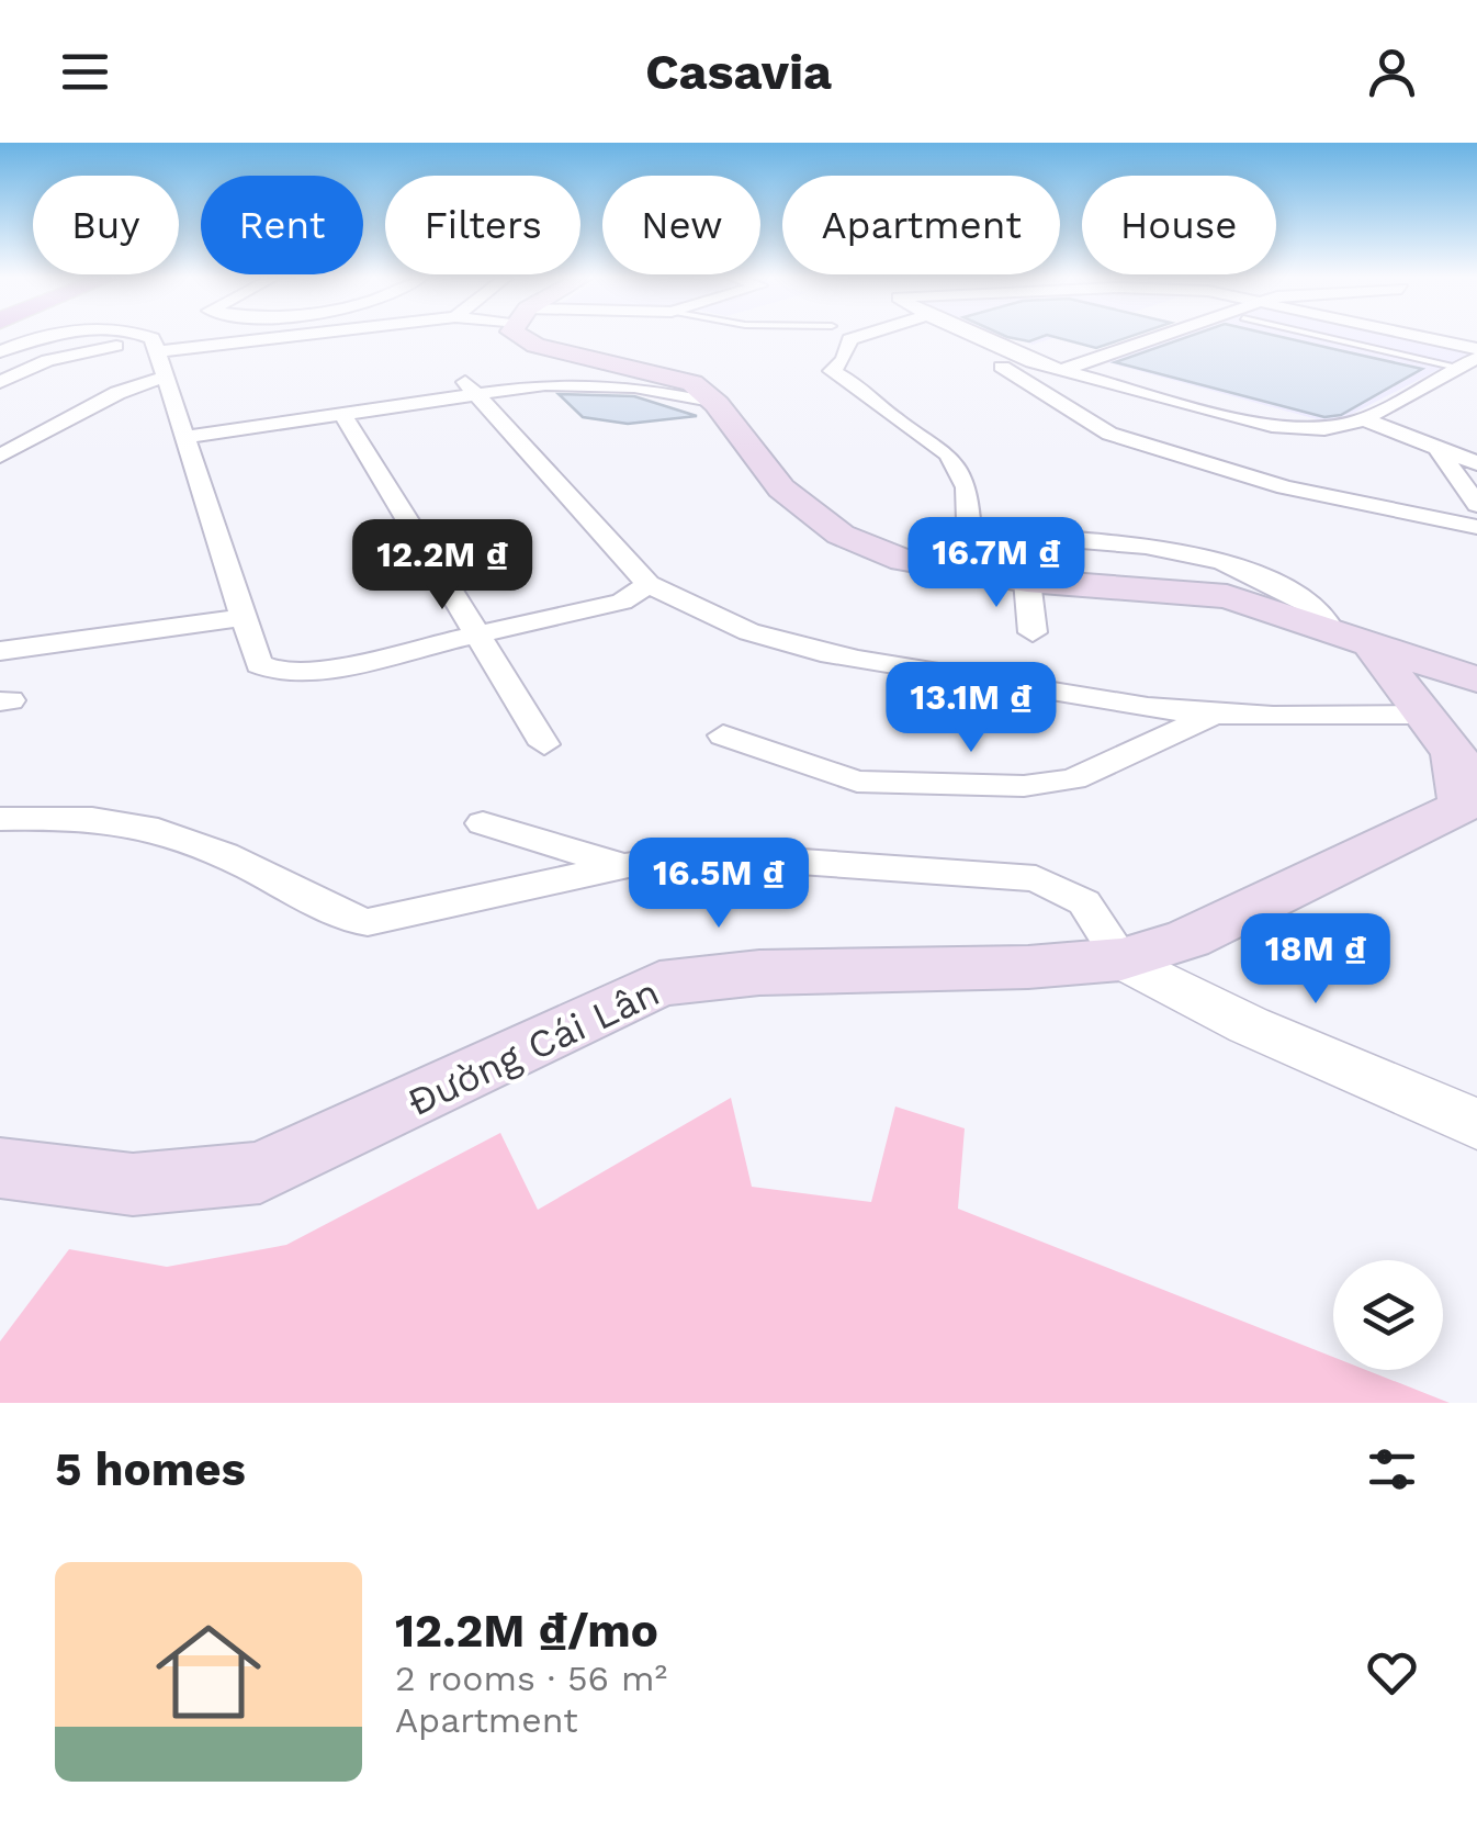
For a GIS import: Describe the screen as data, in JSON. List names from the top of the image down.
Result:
{
  "streets": {
    "main road": ["Đường Cái Lân"]
  },
  "page": {
    "header": "Casavia",
    "chip": [
      "Buy",
      "Rent",
      "Filters",
      "New",
      "Apartment",
      "House"
    ],
    "price": [
      "16.7M ₫",
      "12.2M ₫",
      "13.1M ₫",
      "16.5M ₫",
      "18M ₫"
    ],
    "heading": "5 homes",
    "list": [
      {
        "name": "12.2M ₫/mo",
        "note": "2 rooms · 56 m² · Apartment"
      }
    ]
  }
}
